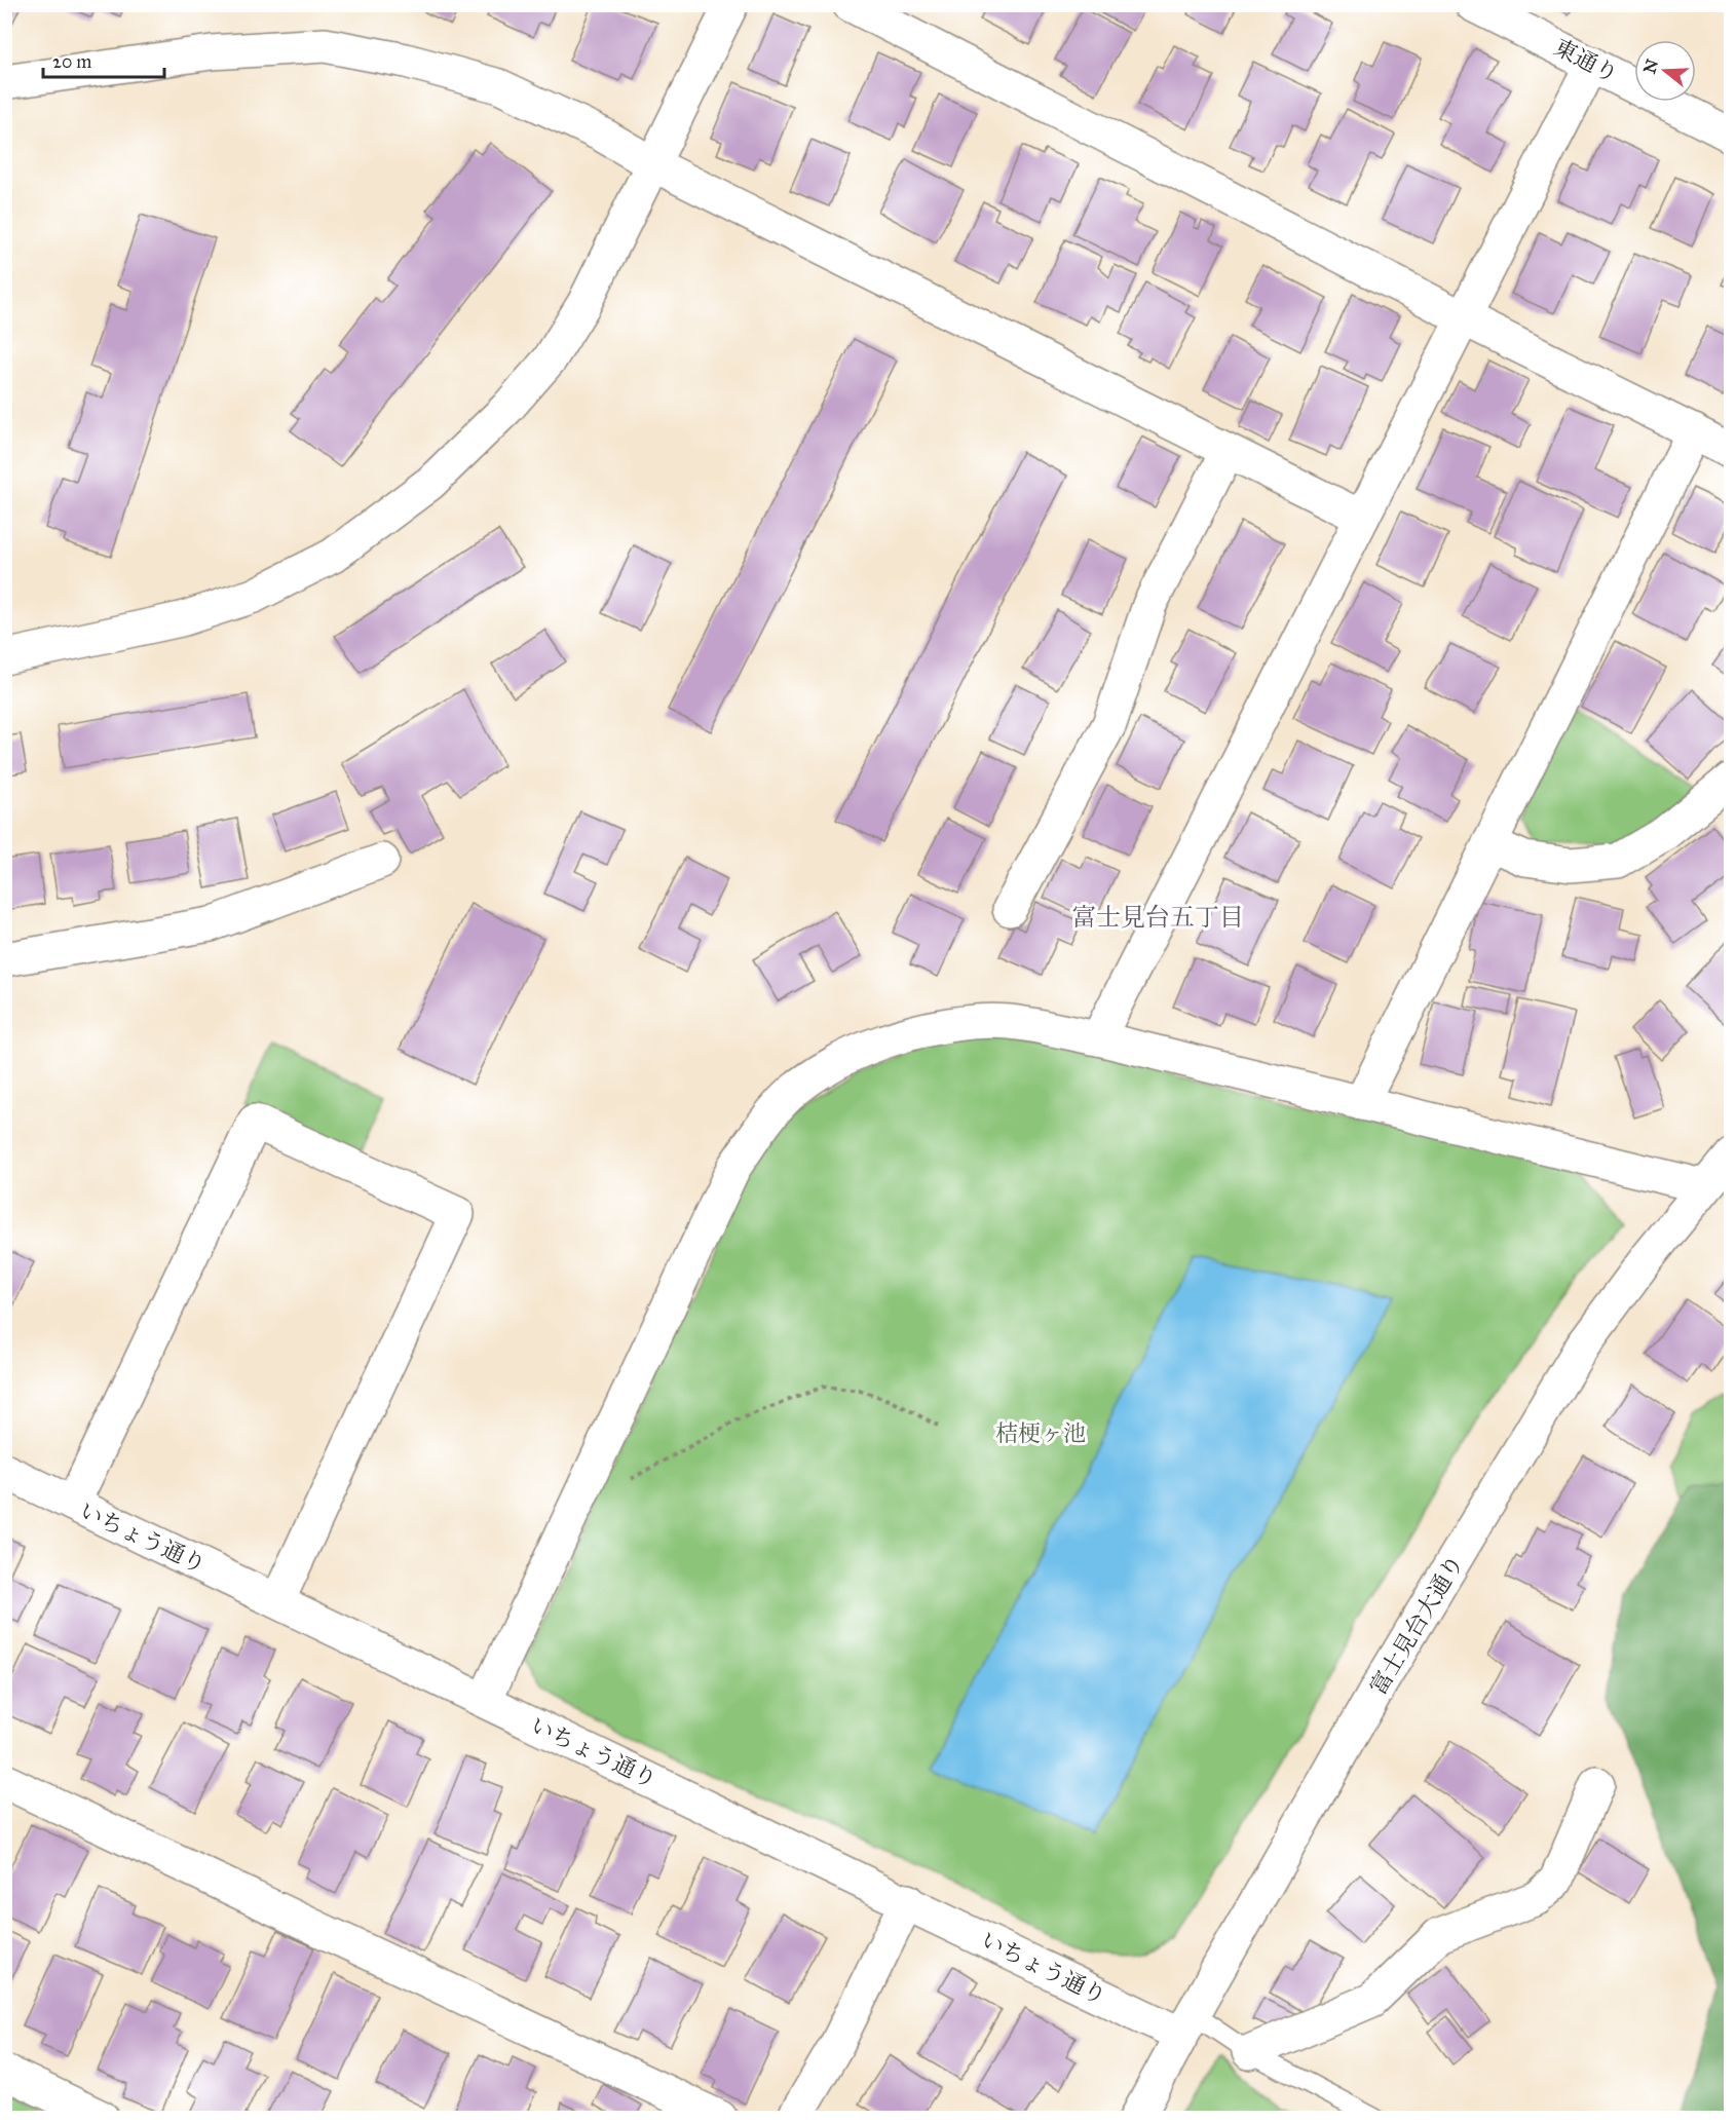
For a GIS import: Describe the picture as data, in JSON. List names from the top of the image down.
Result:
{
  "streets": {
    "street": ["東通り", "いちょう通り", "富士見台大通り"]
  },
  "crossings": [
    ["いちょう通り", "富士見台大通り"]
  ],
  "districts": ["富士見台五丁目"],
  "parks": ["桔梗ヶ池"],
  "scale_bar": "20 m",
  "north": "left"
}
